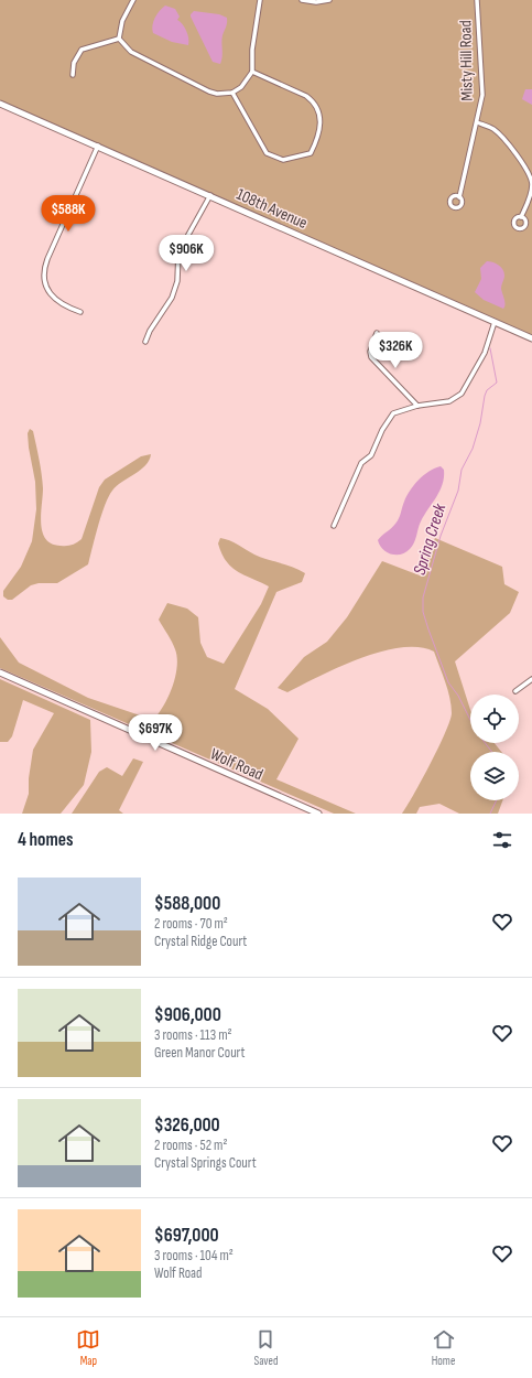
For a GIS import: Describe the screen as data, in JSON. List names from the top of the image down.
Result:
{
  "streets": {
    "street": ["Misty Hill Road", "108th Avenue", "Wolf Road"]
  },
  "water": ["Spring Creek"],
  "page": {
    "price": [
      "$588K",
      "$906K",
      "$326K",
      "$697K"
    ],
    "heading": "4 homes",
    "list": [
      {
        "name": "$588,000",
        "note": "2 rooms · 70 m² · Crystal Ridge Court"
      },
      {
        "name": "$906,000",
        "note": "3 rooms · 113 m² · Green Manor Court"
      },
      {
        "name": "$326,000",
        "note": "2 rooms · 52 m² · Crystal Springs Court"
      },
      {
        "name": "$697,000",
        "note": "3 rooms · 104 m² · Wolf Road"
      }
    ],
    "tabs": ["Map", "Saved", "Home"]
  }
}
